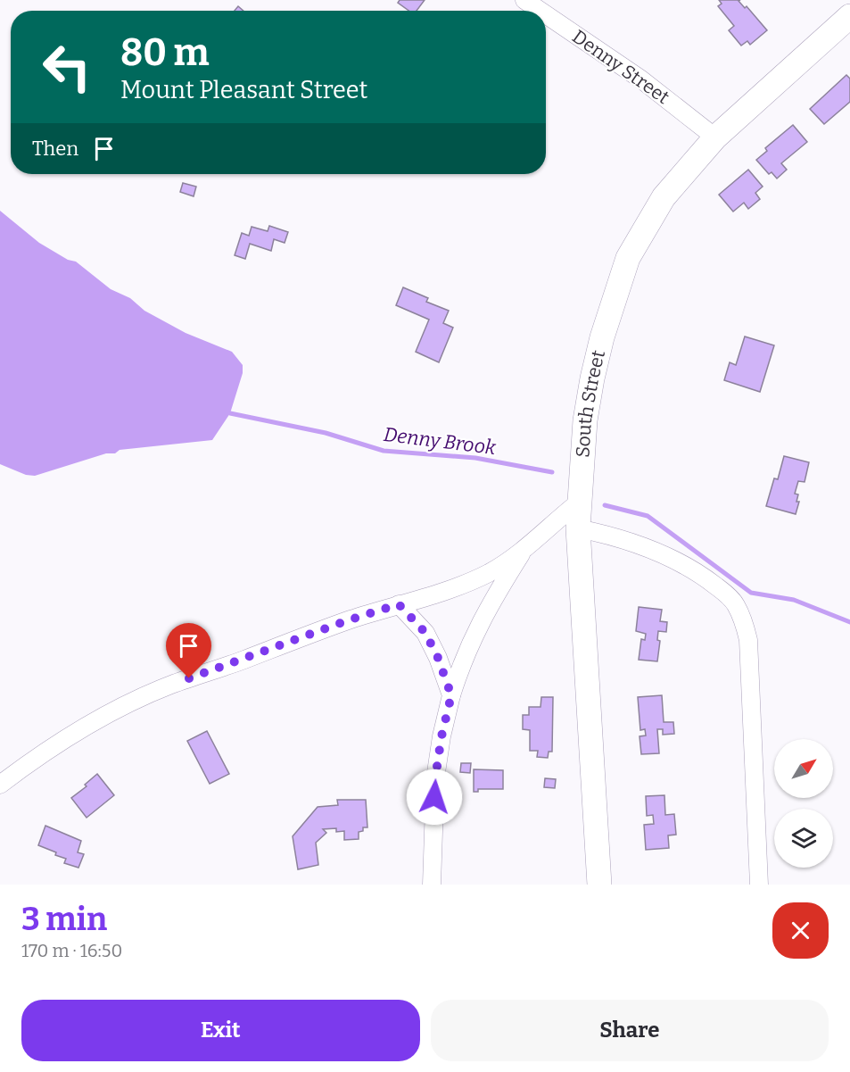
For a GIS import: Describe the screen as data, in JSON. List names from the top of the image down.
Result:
{
  "streets": {
    "main road": ["South Street"],
    "street": ["Denny Street"]
  },
  "crossings": [
    ["Denny Street", "South Street"]
  ],
  "water": ["Denny Brook"],
  "north": "top right",
  "page": {
    "turn": ["80 m", "Mount Pleasant Street"],
    "then": "Then",
    "heading": ["3 min", "170 m · 16:50"],
    "buttons": ["Exit", "Share"]
  }
}
